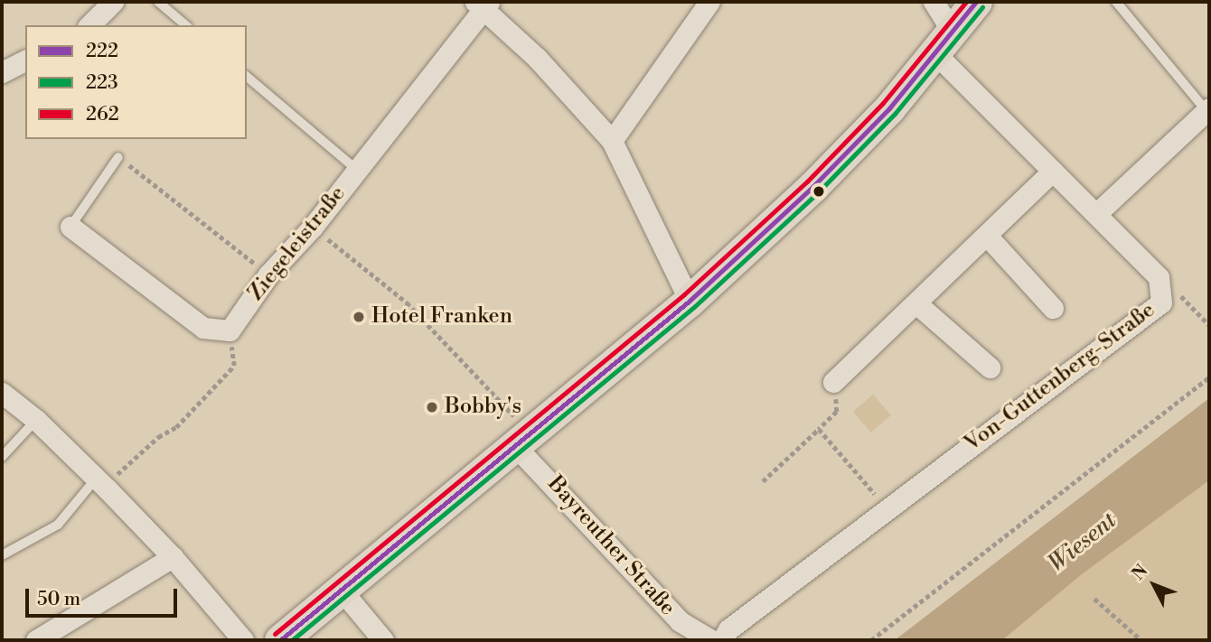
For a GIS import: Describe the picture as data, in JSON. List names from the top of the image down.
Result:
{
  "streets": {
    "street": ["Ziegeleistraße", "Von-Guttenberg-Straße", "Bayreuther Straße"]
  },
  "water": ["Wiesent"],
  "places": ["Hotel Franken", "Bobby's"],
  "lines": ["transit line 222", "transit line 262", "transit line 223"],
  "legend": ["222", "223", "262"],
  "scale_bar": "50 m",
  "north": "top left"
}
